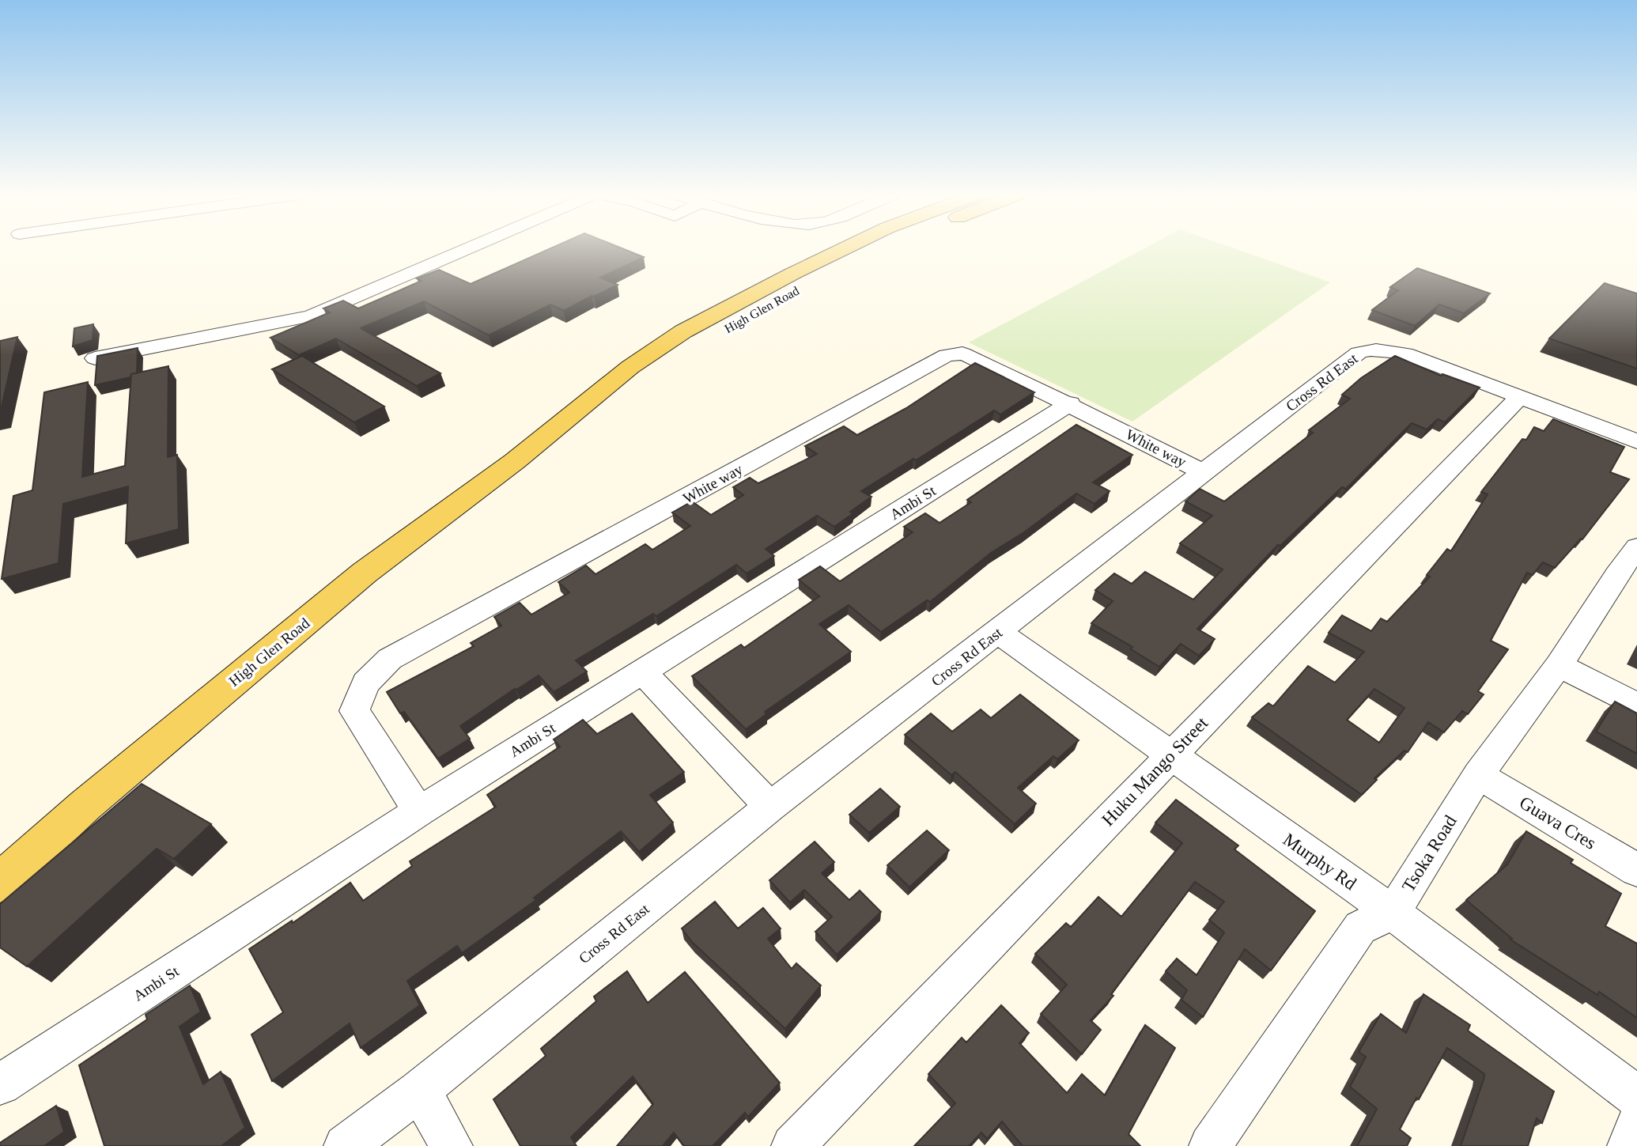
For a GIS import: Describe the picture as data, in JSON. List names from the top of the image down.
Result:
{
  "streets": {
    "main road": ["High Glen Road"],
    "street": [
      "Cross Rd East",
      "White way",
      "Ambi St",
      "Huku Mango Street",
      "Guava Cres",
      "Tsoka Road",
      "Murphy Rd"
    ]
  },
  "crossings": [
    ["Cross Rd East", "White way"],
    ["Cross Rd East", "Huku Mango Street"],
    ["Cross Rd East", "Murphy Rd"],
    ["White way", "Ambi St"],
    ["Huku Mango Street", "Murphy Rd"],
    ["Guava Cres", "Tsoka Road"],
    ["Tsoka Road", "Murphy Rd"]
  ]
}
